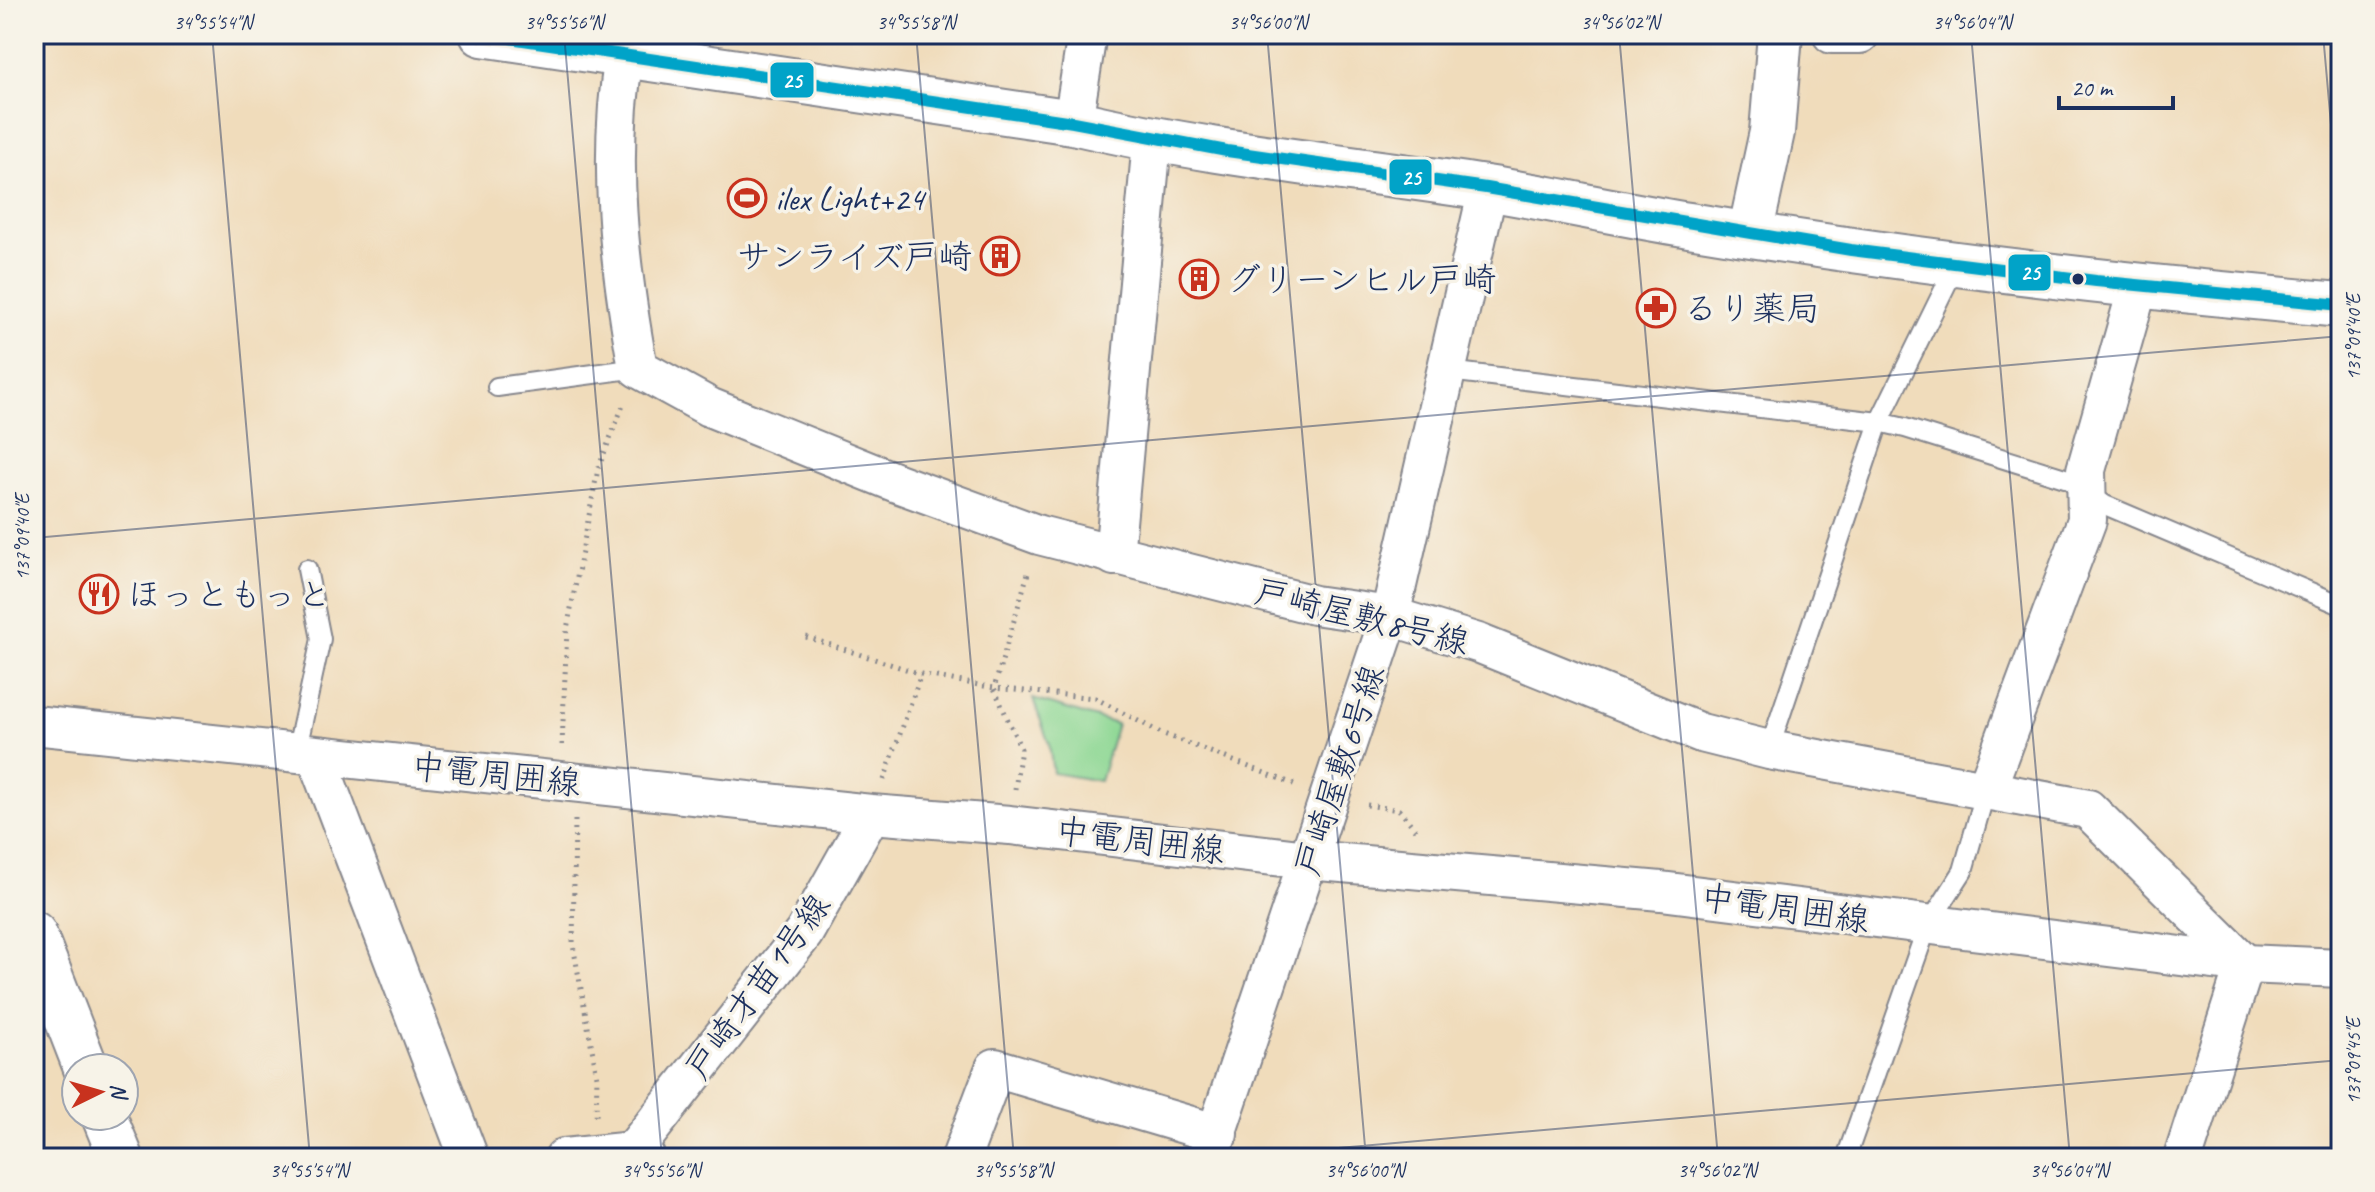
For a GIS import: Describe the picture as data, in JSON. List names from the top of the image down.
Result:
{
  "streets": {
    "street": [
      "戸崎屋敷8号線",
      "戸崎屋敷6号線",
      "中電周囲線",
      "戸崎才苗1号線"
    ]
  },
  "crossings": [
    ["戸崎屋敷8号線", "戸崎屋敷6号線"],
    ["戸崎屋敷8号線", "中電周囲線"],
    ["戸崎屋敷6号線", "中電周囲線"],
    ["中電周囲線", "戸崎才苗1号線"]
  ],
  "places": {
    "sports": ["ilex Light+24"],
    "building": ["サンライズ戸崎", "グリーンヒル戸崎"],
    "pharmacy": ["るり薬局"],
    "restaurant": ["ほっともっと"]
  },
  "lines": ["transit line 25"],
  "scale_bar": "20 m",
  "north": "right",
  "coordinates": [
    "34°55'54\"N",
    "34°55'56\"N",
    "34°55'58\"N",
    "34°56'00\"N",
    "34°56'02\"N",
    "34°56'04\"N",
    "137°09'40\"E",
    "137°09'45\"E"
  ]
}
